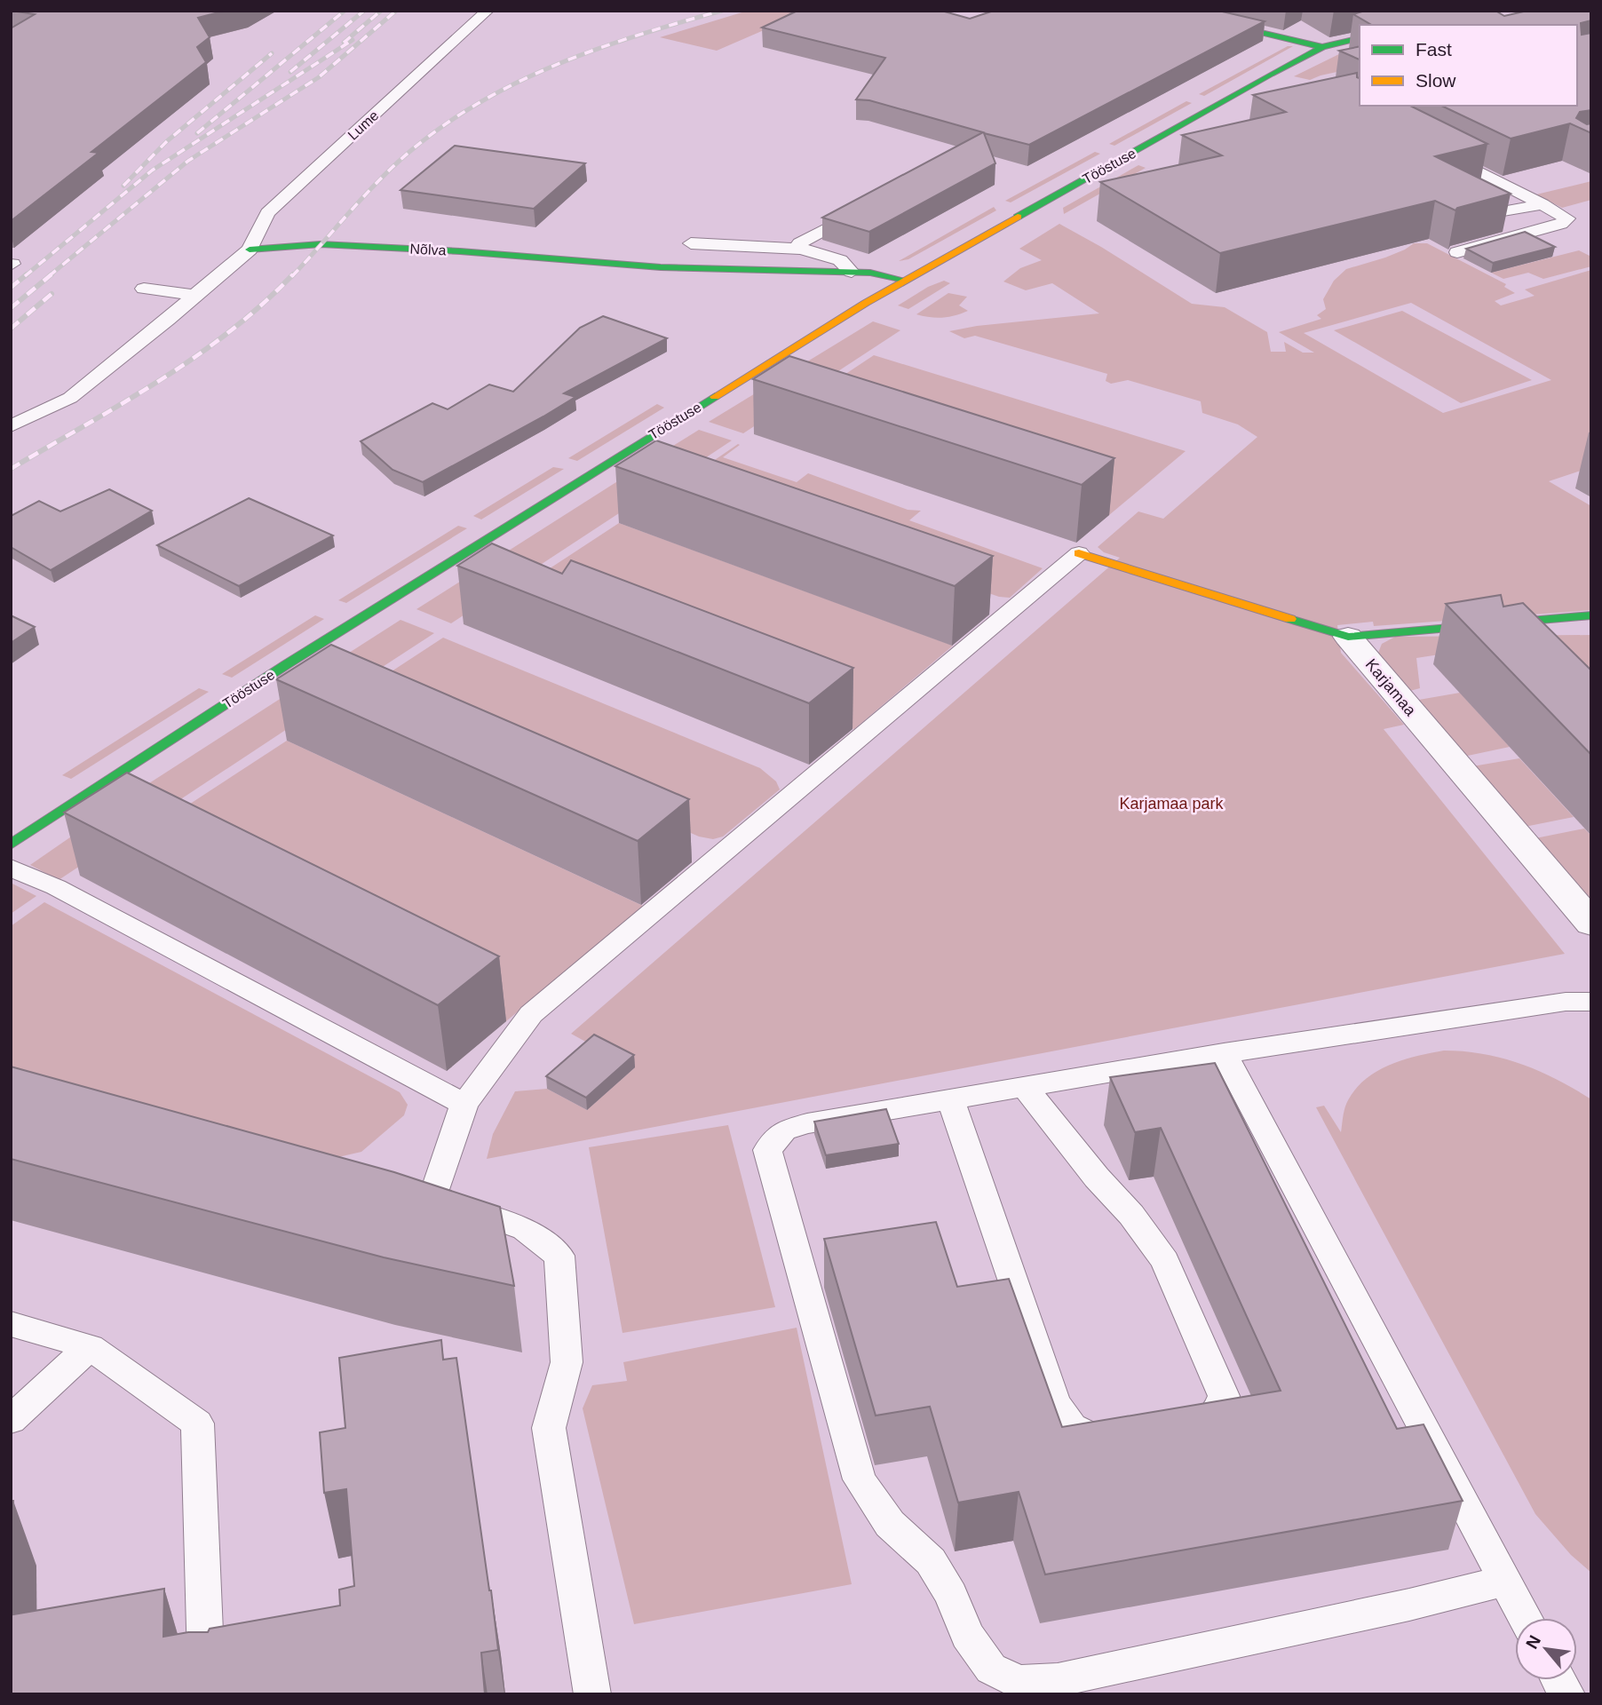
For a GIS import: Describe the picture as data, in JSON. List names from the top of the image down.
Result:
{
  "streets": {
    "street": ["Tööstuse", "Nõlva", "Karjamaa"],
    "lane": ["Lume"]
  },
  "crossings": [
    ["Lume", "Nõlva"],
    ["Tööstuse", "Nõlva"]
  ],
  "parks": ["Karjamaa park"],
  "legend": ["Fast", "Slow"],
  "north": "top left"
}
